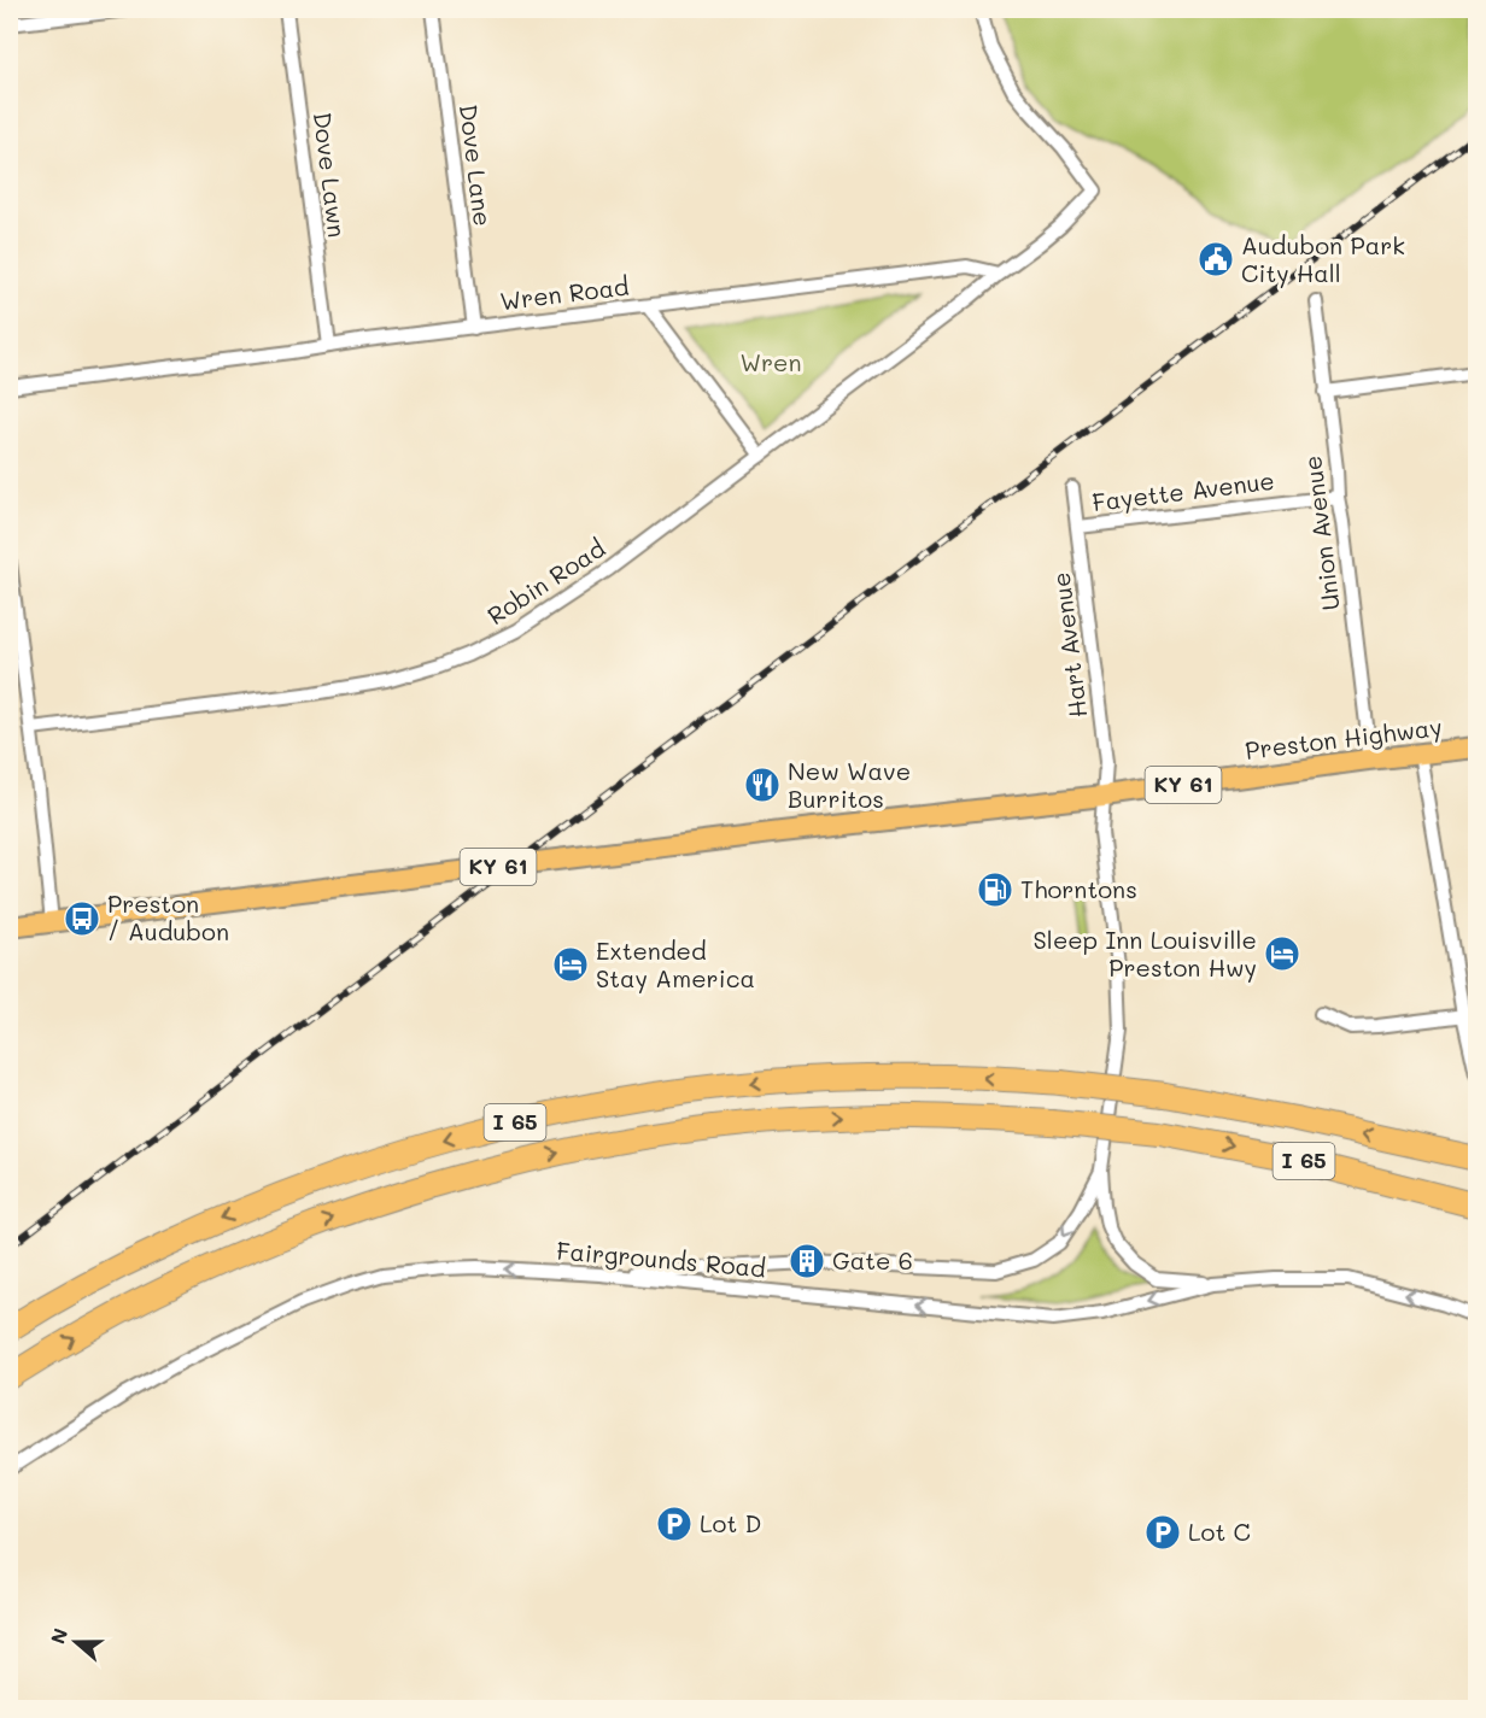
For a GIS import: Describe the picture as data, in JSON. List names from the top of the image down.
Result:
{
  "streets": {
    "highway": ["I 65"],
    "main road": ["Preston Highway", "KY 61"],
    "street": [
      "Dove Lane",
      "Dove Lawn",
      "Wren Road",
      "Fayette Avenue",
      "Union Avenue",
      "Robin Road",
      "Hart Avenue",
      "Fairgrounds Road"
    ]
  },
  "crossings": [
    ["Dove Lane", "Wren Road"],
    ["Dove Lawn", "Wren Road"],
    ["Wren Road", "Robin Road"],
    ["Fayette Avenue", "Union Avenue"],
    ["Fayette Avenue", "Hart Avenue"],
    ["Union Avenue", "Preston Highway"],
    ["Hart Avenue", "Preston Highway"]
  ],
  "parks": ["Wren"],
  "places": {
    "public building": ["Audubon Park City Hall"],
    "restaurant": ["New Wave Burritos"],
    "fuel station": ["Thorntons"],
    "bus stop": ["Preston / Audubon"],
    "hotel": ["Sleep Inn Louisville Preston Hwy", "Extended Stay America"],
    "building": ["Gate 6"],
    "parking": ["Lot D", "Lot C"]
  },
  "north": "left"
}
